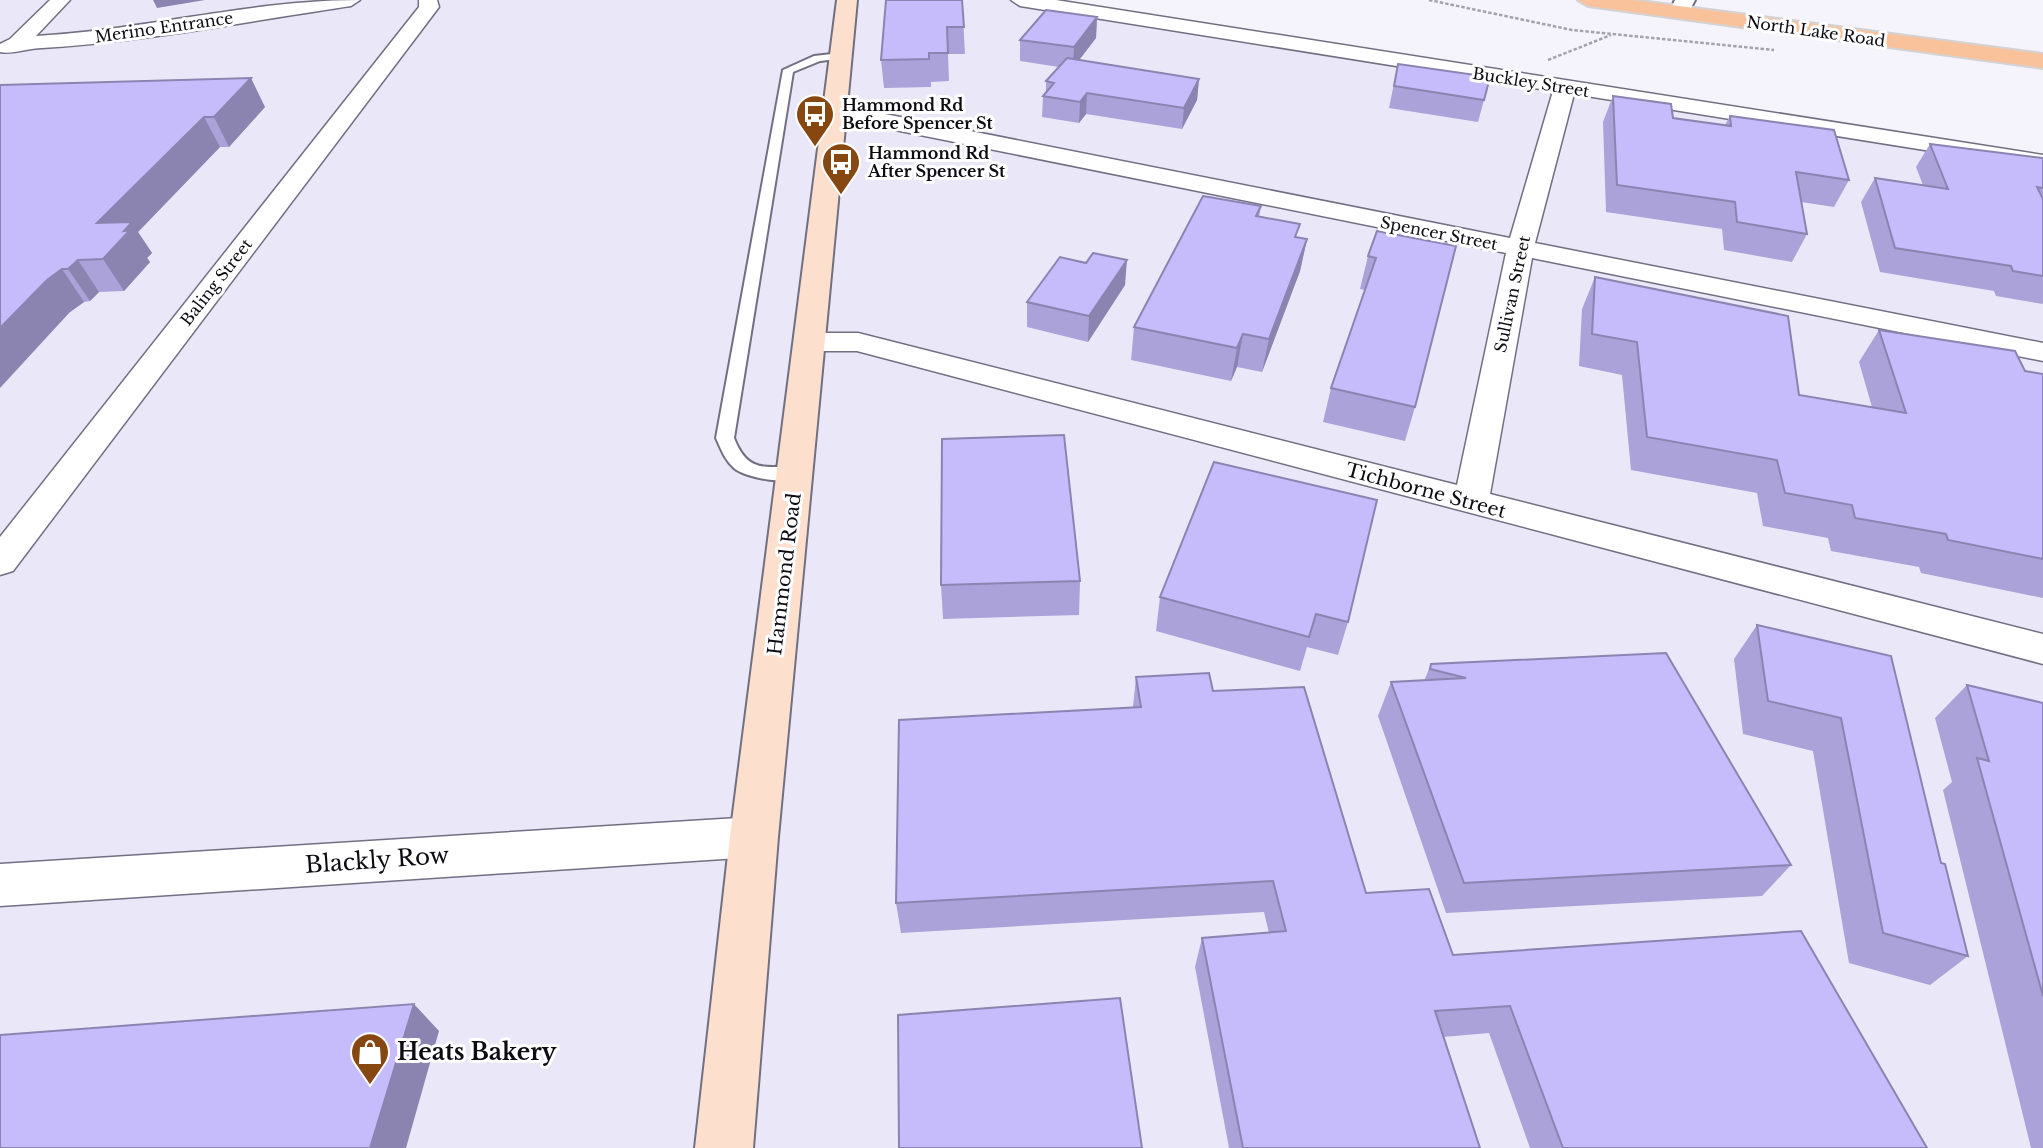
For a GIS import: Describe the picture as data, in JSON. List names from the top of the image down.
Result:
{
  "streets": {
    "main road": ["North Lake Road", "Hammond Road"],
    "street": [
      "Merino Entrance",
      "Buckley Street",
      "Spencer Street",
      "Baling Street",
      "Sullivan Street",
      "Tichborne Street",
      "Blackly Row"
    ]
  },
  "crossings": [
    ["Buckley Street", "Sullivan Street"],
    ["Spencer Street", "Sullivan Street"],
    ["Spencer Street", "Hammond Road"],
    ["Sullivan Street", "Tichborne Street"],
    ["Tichborne Street", "Hammond Road"],
    ["Hammond Road", "Blackly Row"]
  ],
  "places": {
    "bus stop": ["Hammond Rd Before Spencer St", "Hammond Rd After Spencer St"],
    "shop": ["Heats Bakery"]
  }
}
